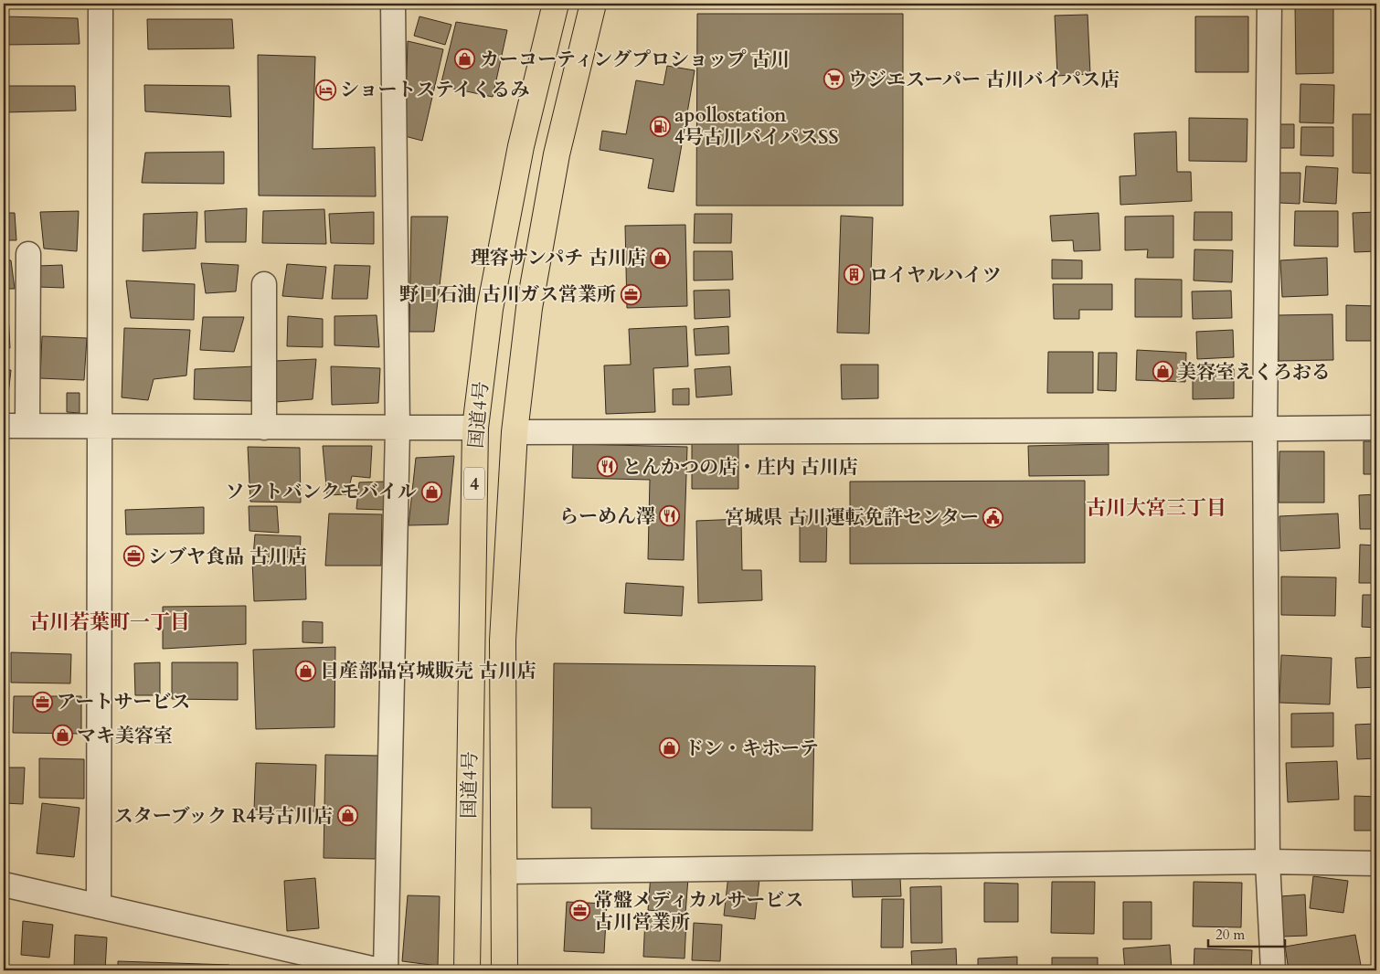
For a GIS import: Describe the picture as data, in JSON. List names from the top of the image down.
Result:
{
  "streets": {
    "highway": ["国道4号", "4"]
  },
  "districts": ["古川大宮三丁目", "古川若葉町一丁目"],
  "places": {
    "shop": [
      "カーコーティングプロショップ 古川",
      "理容サンパチ 古川店",
      "美容室えくろおる",
      "ソフトバンクモバイル",
      "日産部品宮城販売 古川店",
      "マキ美容室",
      "ドン・キホーテ",
      "スターブック R4号古川店"
    ],
    "supermarket": ["ウジエスーパー 古川バイパス店"],
    "hotel": ["ショートステイくるみ"],
    "fuel station": ["apollostation 4号古川バイパスSS"],
    "building": ["ロイヤルハイツ"],
    "office": [
      "野口石油 古川ガス営業所",
      "シブヤ食品 古川店",
      "アートサービス",
      "常盤メディカルサービス 古川営業所"
    ],
    "restaurant": ["とんかつの店・庄内 古川店", "らーめん澤"],
    "public building": ["宮城県 古川運転免許センター"]
  },
  "scale_bar": "20 m"
}
